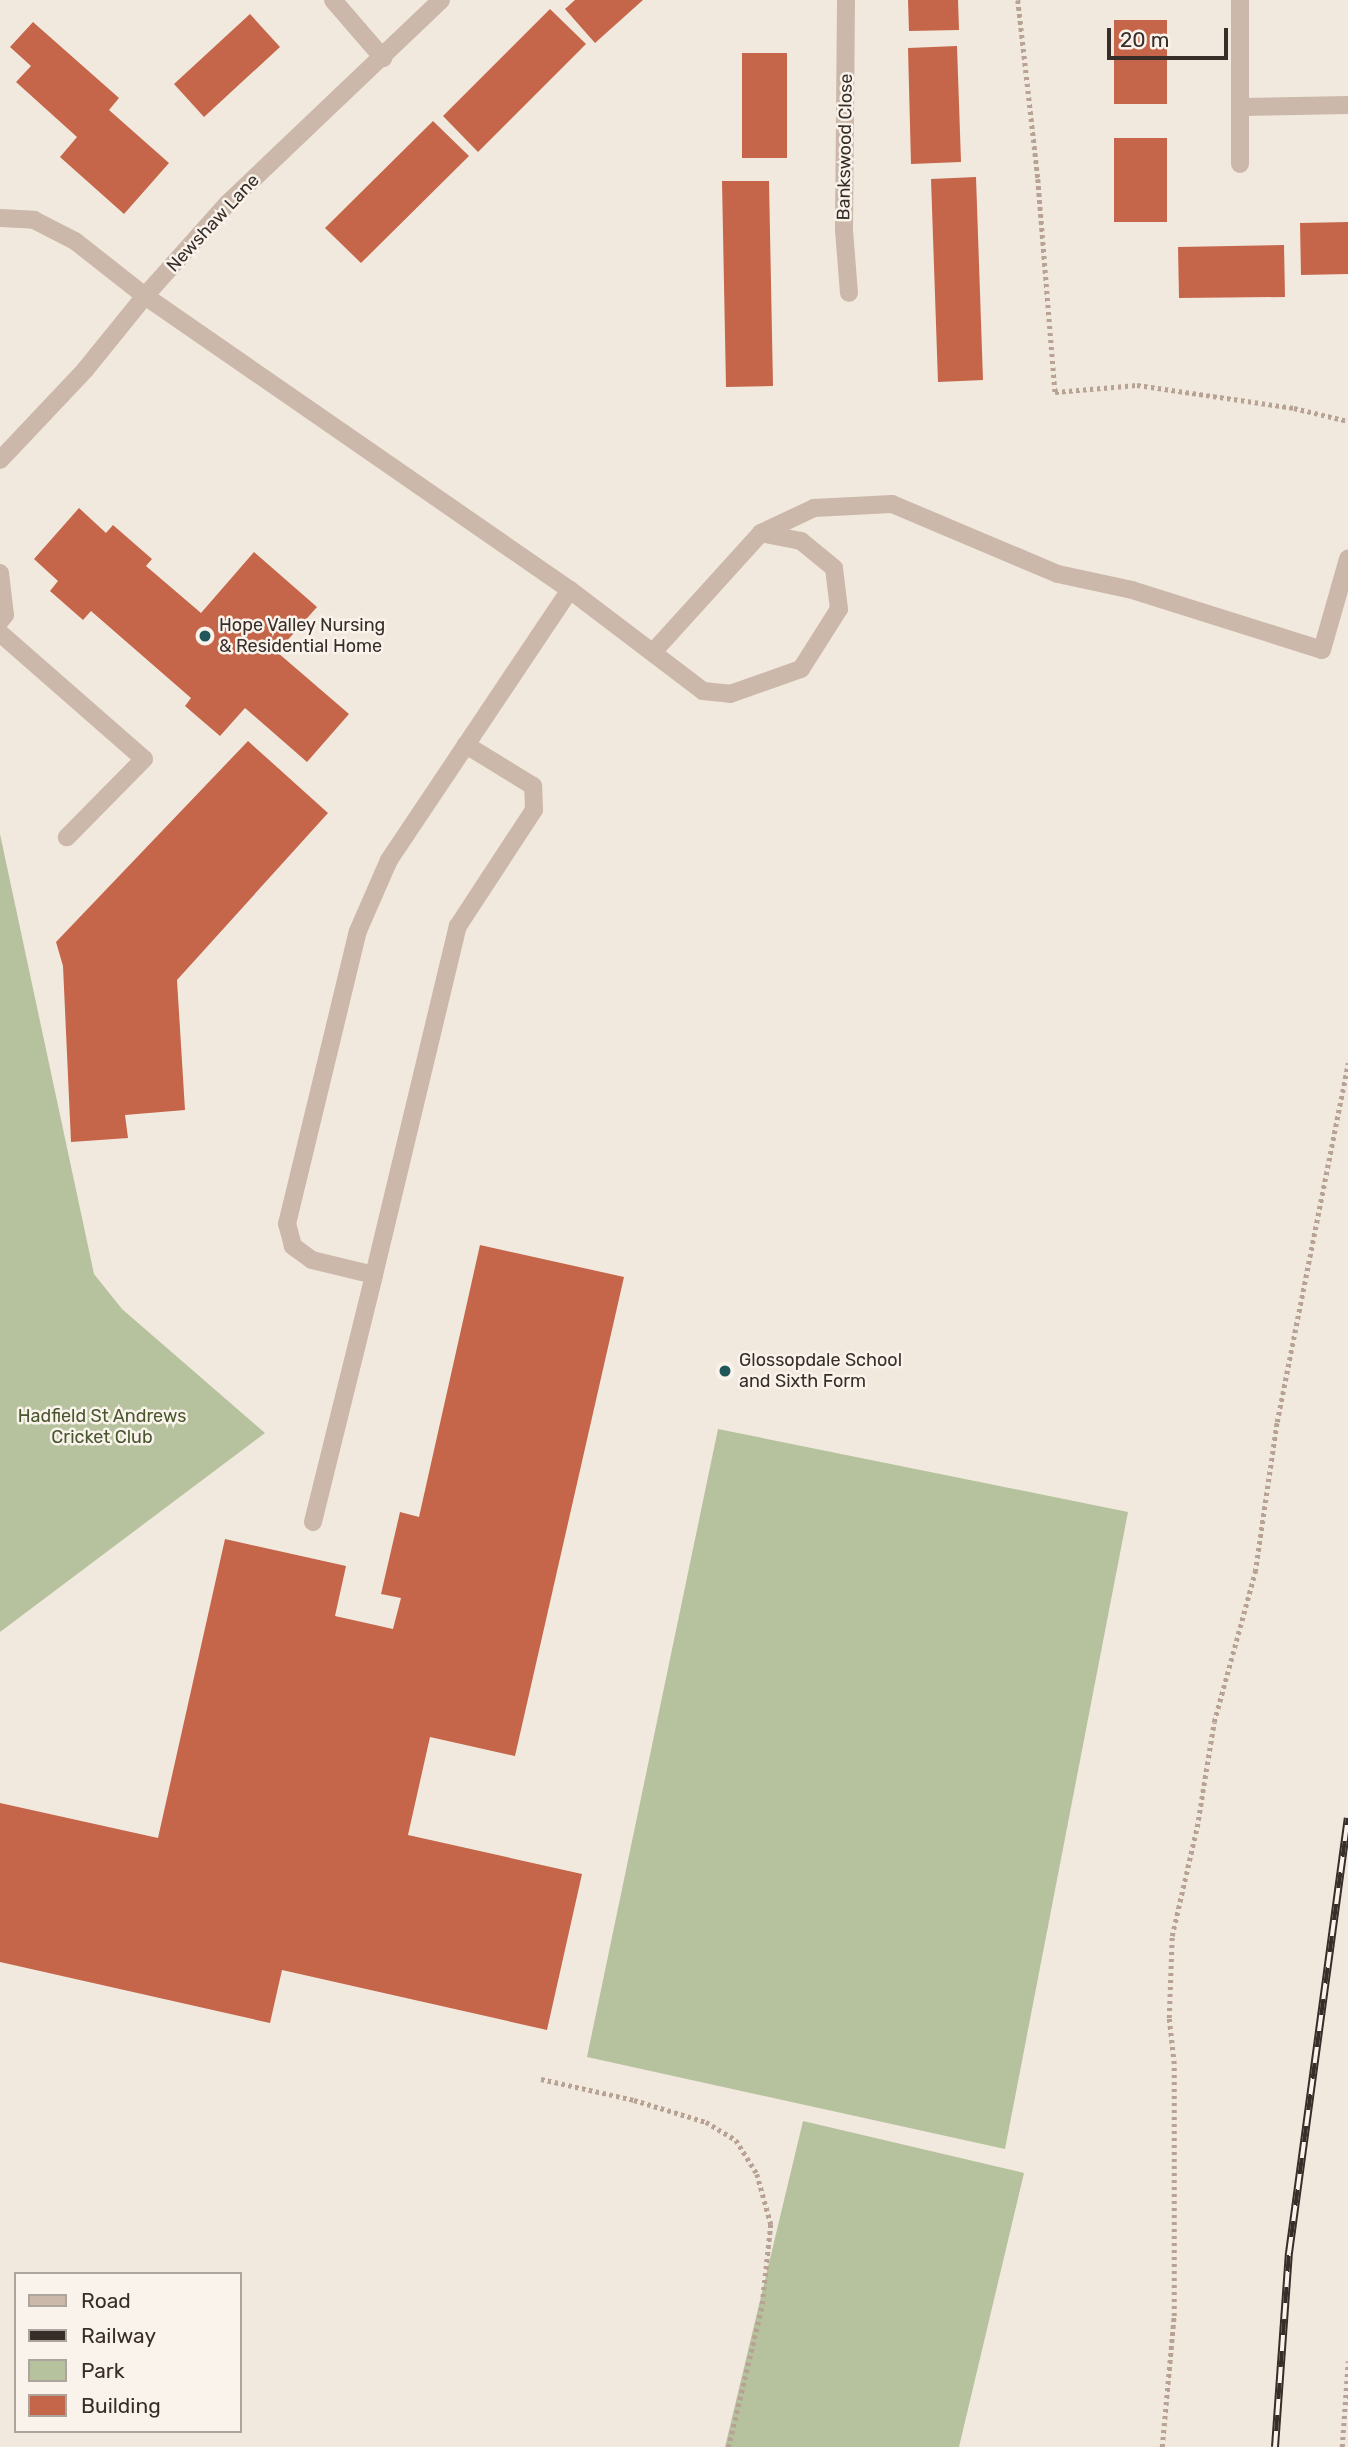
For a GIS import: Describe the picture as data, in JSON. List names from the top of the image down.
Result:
{
  "streets": {
    "street": ["Bankswood Close", "Newshaw Lane"]
  },
  "parks": ["Hadfield St Andrews Cricket Club"],
  "places": ["Hope Valley Nursing & Residential Home", "Glossopdale School and Sixth Form"],
  "legend": [
    "Road",
    "Railway",
    "Park",
    "Building"
  ],
  "scale_bar": "20 m"
}
